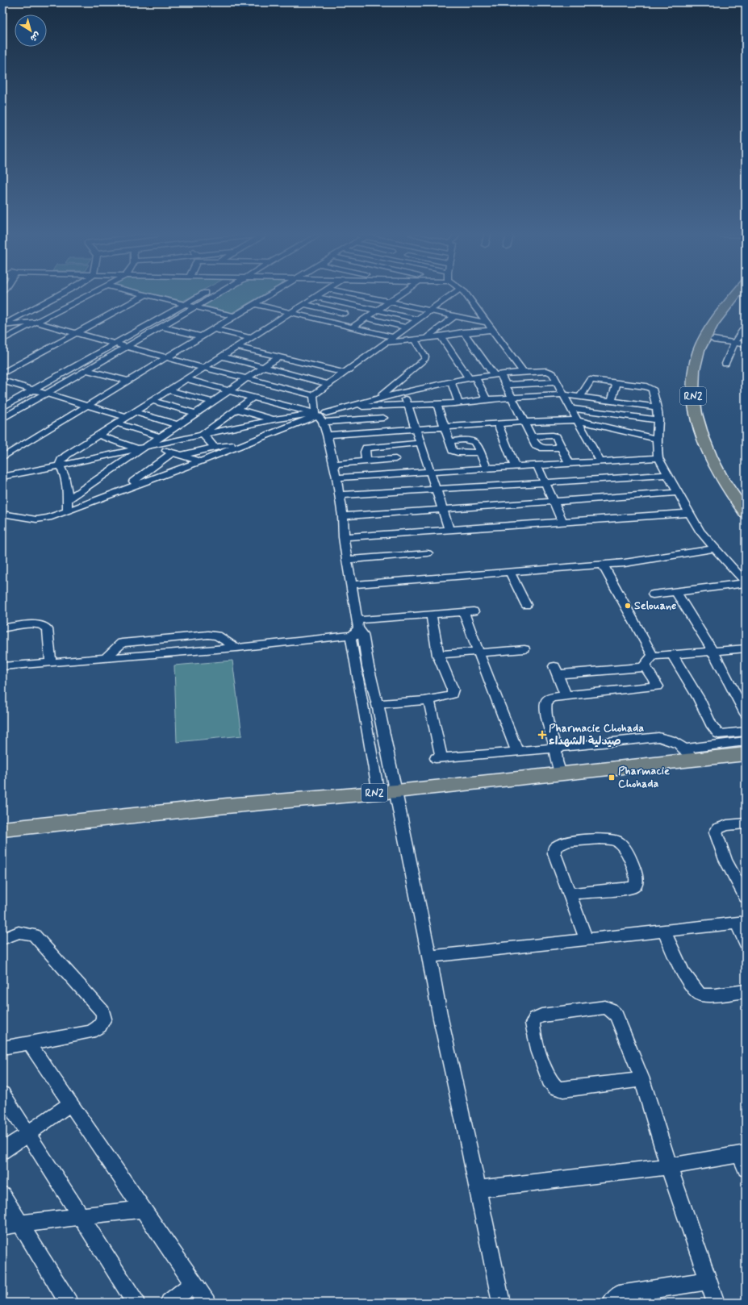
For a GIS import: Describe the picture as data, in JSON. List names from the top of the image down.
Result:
{
  "streets": {
    "highway": ["RN2"]
  },
  "places": {
    "other": ["Selouane"],
    "health": ["Pharmacie Chohada صيدلية الشهداء"],
    "transit": ["Pharmacie Chohada"]
  },
  "north": "bottom right"
}
